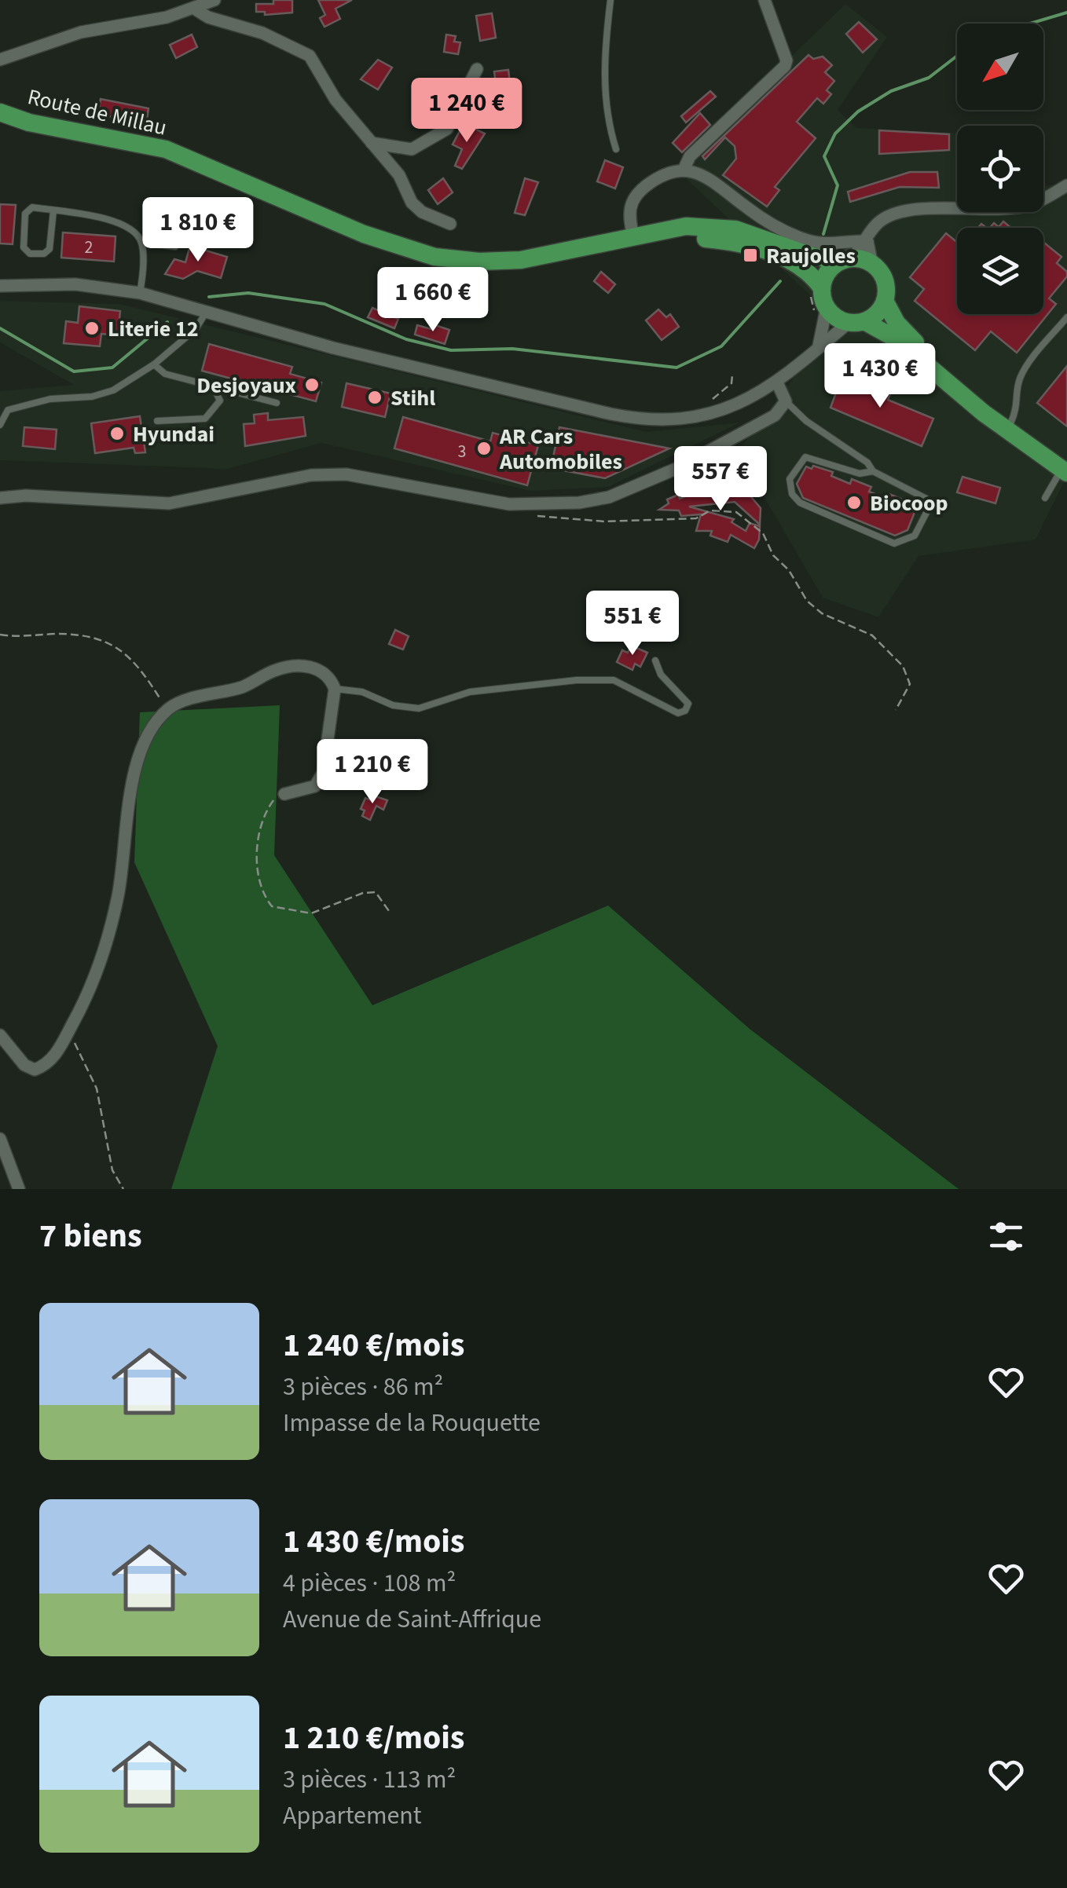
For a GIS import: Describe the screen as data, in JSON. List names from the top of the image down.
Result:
{
  "streets": {
    "main road": ["Route de Millau"]
  },
  "places": {
    "transit": ["Raujolles"],
    "other": [
      "Literie 12",
      "Desjoyaux",
      "Stihl",
      "Hyundai",
      "AR Cars Automobiles",
      "Biocoop"
    ]
  },
  "house_numbers": ["2", "3"],
  "north": "bottom left",
  "page": {
    "price": [
      "1 240 €",
      "1 810 €",
      "1 660 €",
      "1 430 €",
      "557 €",
      "551 €",
      "1 210 €"
    ],
    "heading": "7 biens",
    "list": [
      {
        "name": "1 240 €/mois",
        "note": "3 pièces · 86 m² · Impasse de la Rouquette"
      },
      {
        "name": "1 430 €/mois",
        "note": "4 pièces · 108 m² · Avenue de Saint-Affrique"
      },
      {
        "name": "1 210 €/mois",
        "note": "3 pièces · 113 m² · Appartement"
      }
    ]
  }
}
